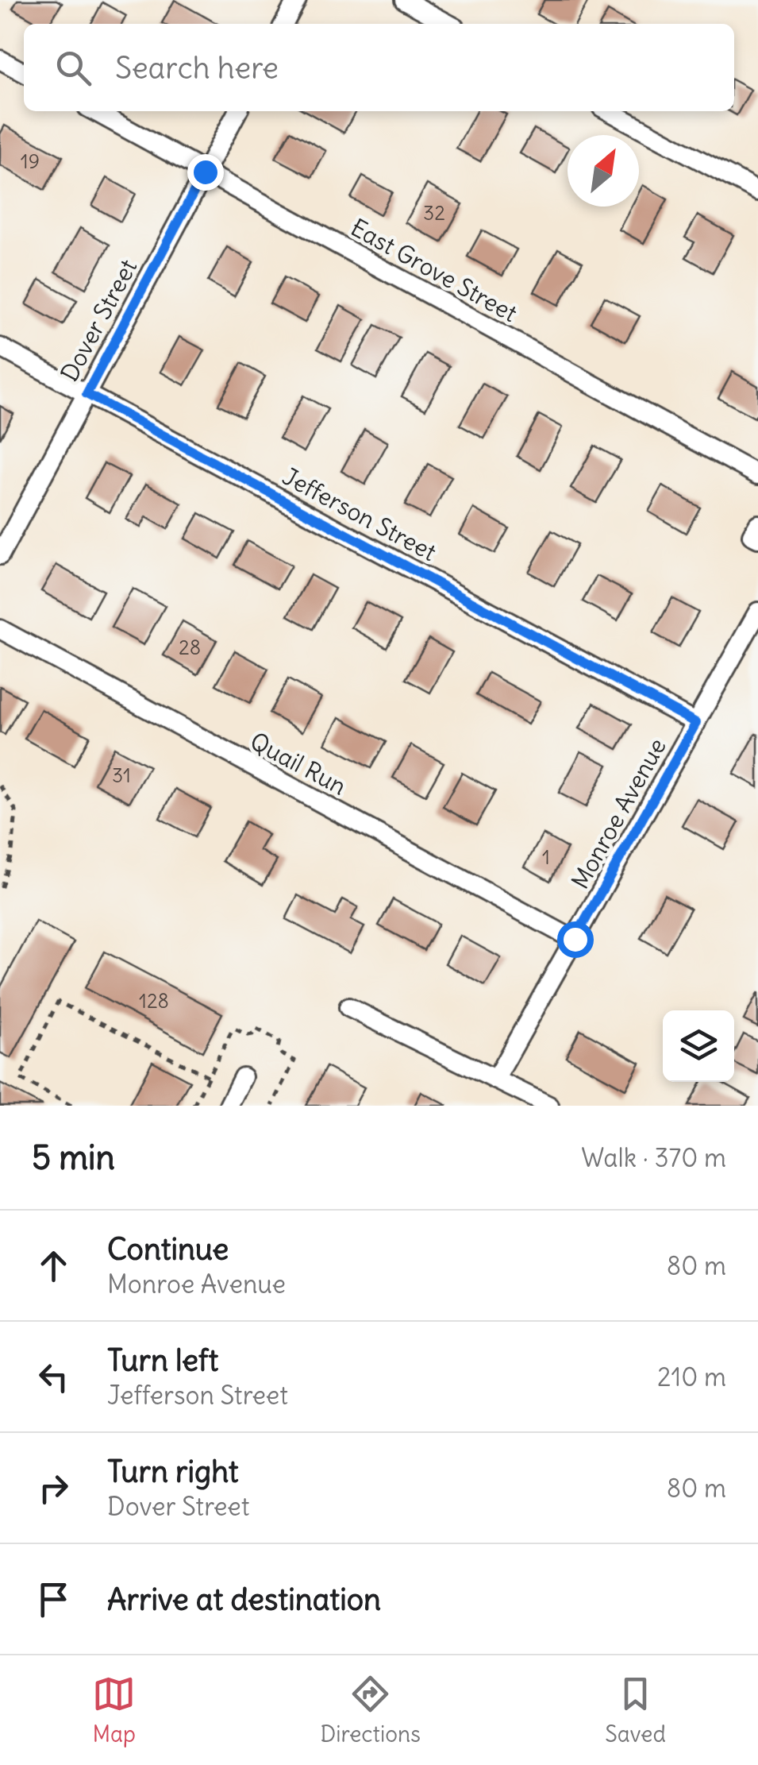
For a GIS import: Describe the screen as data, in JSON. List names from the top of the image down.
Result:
{
  "streets": {
    "street": [
      "East Grove Street",
      "Dover Street",
      "Jefferson Street",
      "Quail Run",
      "Monroe Avenue"
    ]
  },
  "crossings": [
    ["East Grove Street", "Dover Street"],
    ["Dover Street", "Jefferson Street"],
    ["Jefferson Street", "Monroe Avenue"],
    ["Quail Run", "Monroe Avenue"]
  ],
  "house_numbers": [
    "19",
    "32",
    "28",
    "31",
    "1",
    "128"
  ],
  "north": "top right",
  "page": {
    "search": "Search here",
    "heading": ["5 min", "Walk · 370 m"],
    "list": [
      ["Continue", "Monroe Avenue", "80 m"],
      ["Turn left", "Jefferson Street", "210 m"],
      ["Turn right", "Dover Street", "80 m"],
      "Arrive at destination"
    ],
    "nav": ["Map", "Directions", "Saved"]
  }
}
